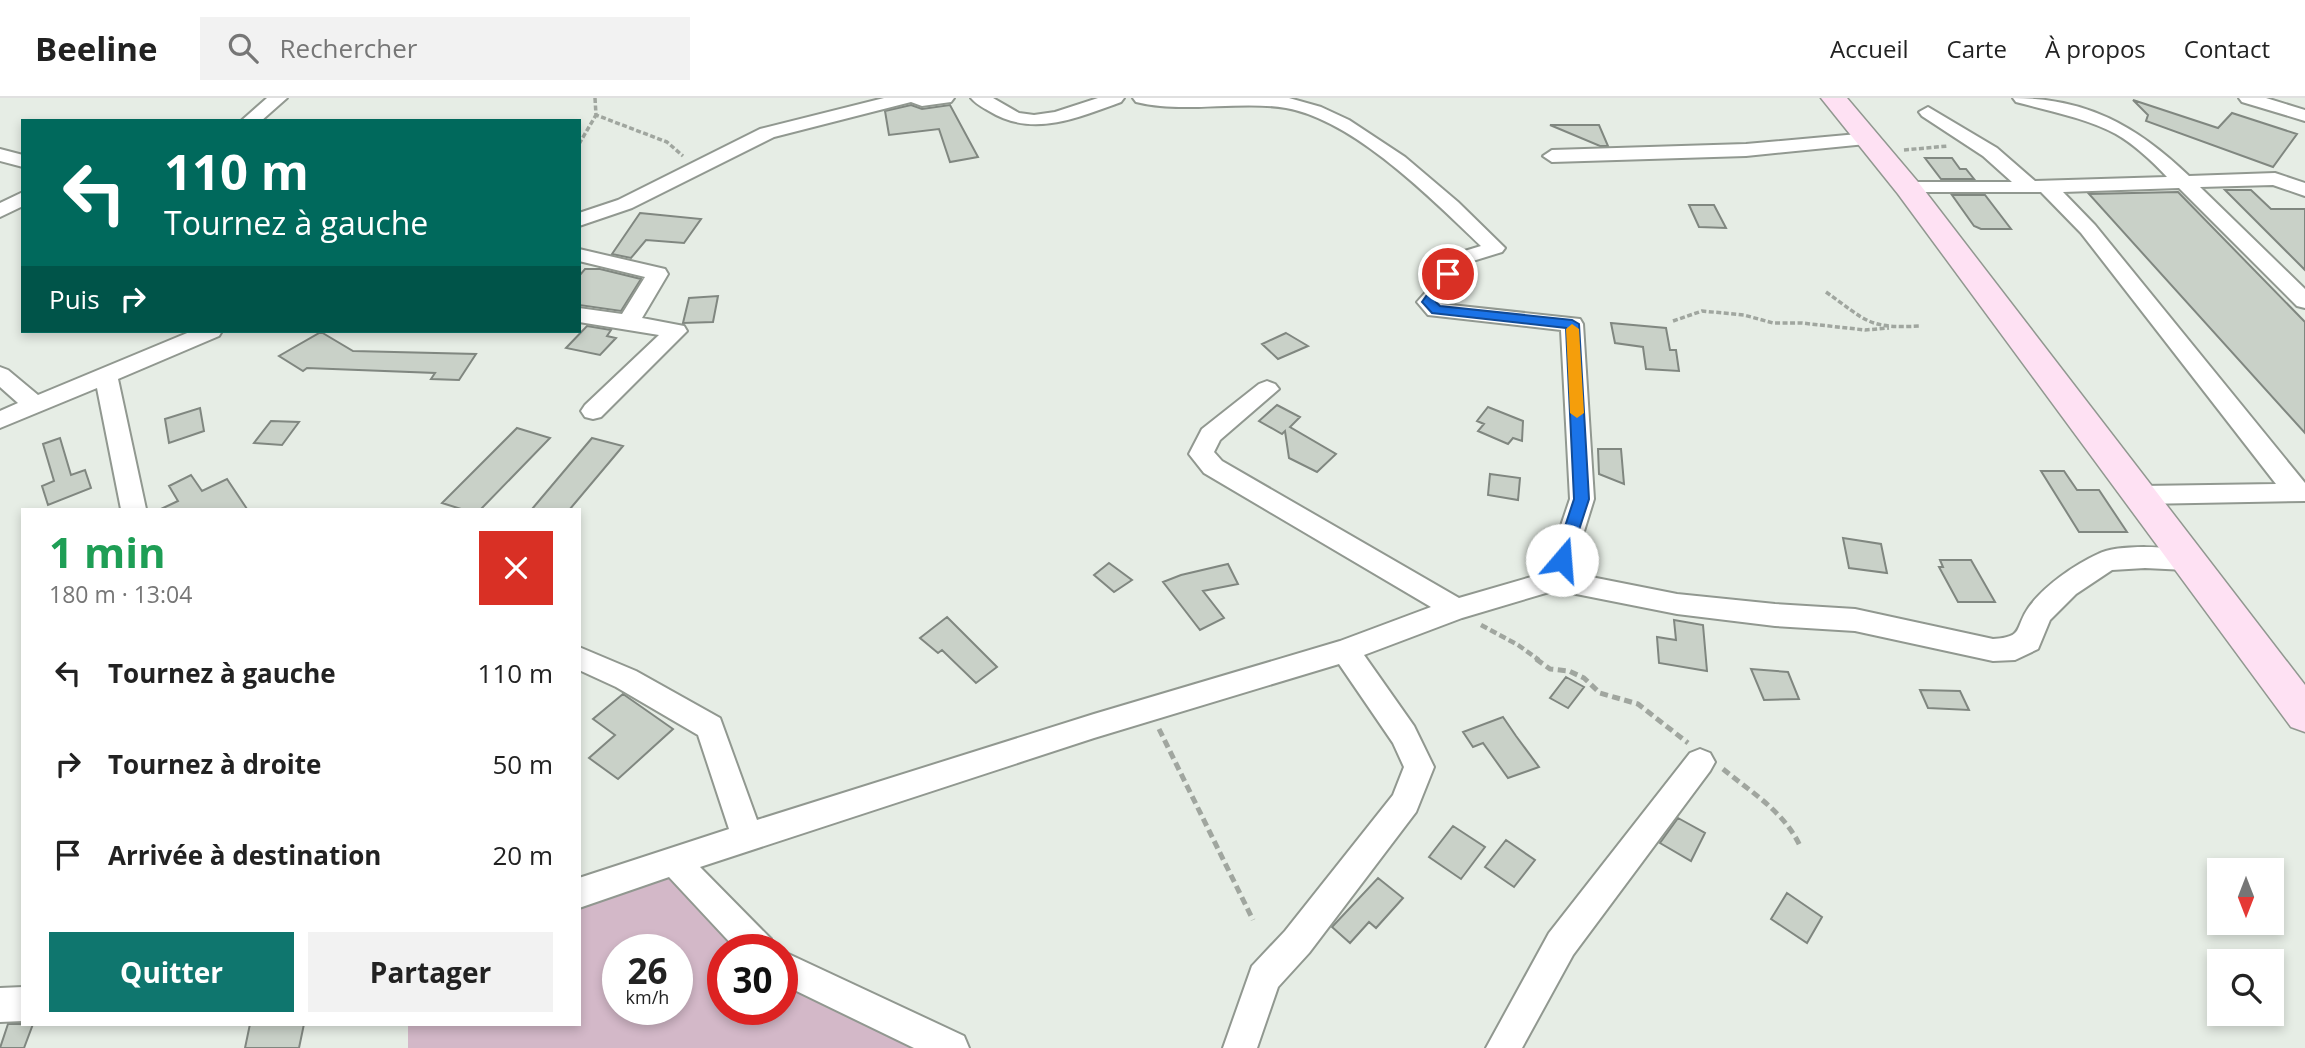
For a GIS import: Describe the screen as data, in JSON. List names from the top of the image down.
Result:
{
  "north": "bottom",
  "page": {
    "header": "Beeline",
    "search": "Rechercher",
    "nav": [
      "Accueil",
      "Carte",
      "À propos",
      "Contact"
    ],
    "turn": ["110 m", "Tournez à gauche"],
    "then": "Puis",
    "heading": ["1 min", "180 m · 13:04"],
    "list": [
      {
        "name": "Tournez à gauche",
        "value": "110 m"
      },
      {
        "name": "Tournez à droite",
        "value": "50 m"
      },
      {
        "name": "Arrivée à destination",
        "value": "20 m"
      }
    ],
    "buttons": ["Quitter", "Partager"],
    "speed": "26 km/h",
    "limit": "30"
  }
}
